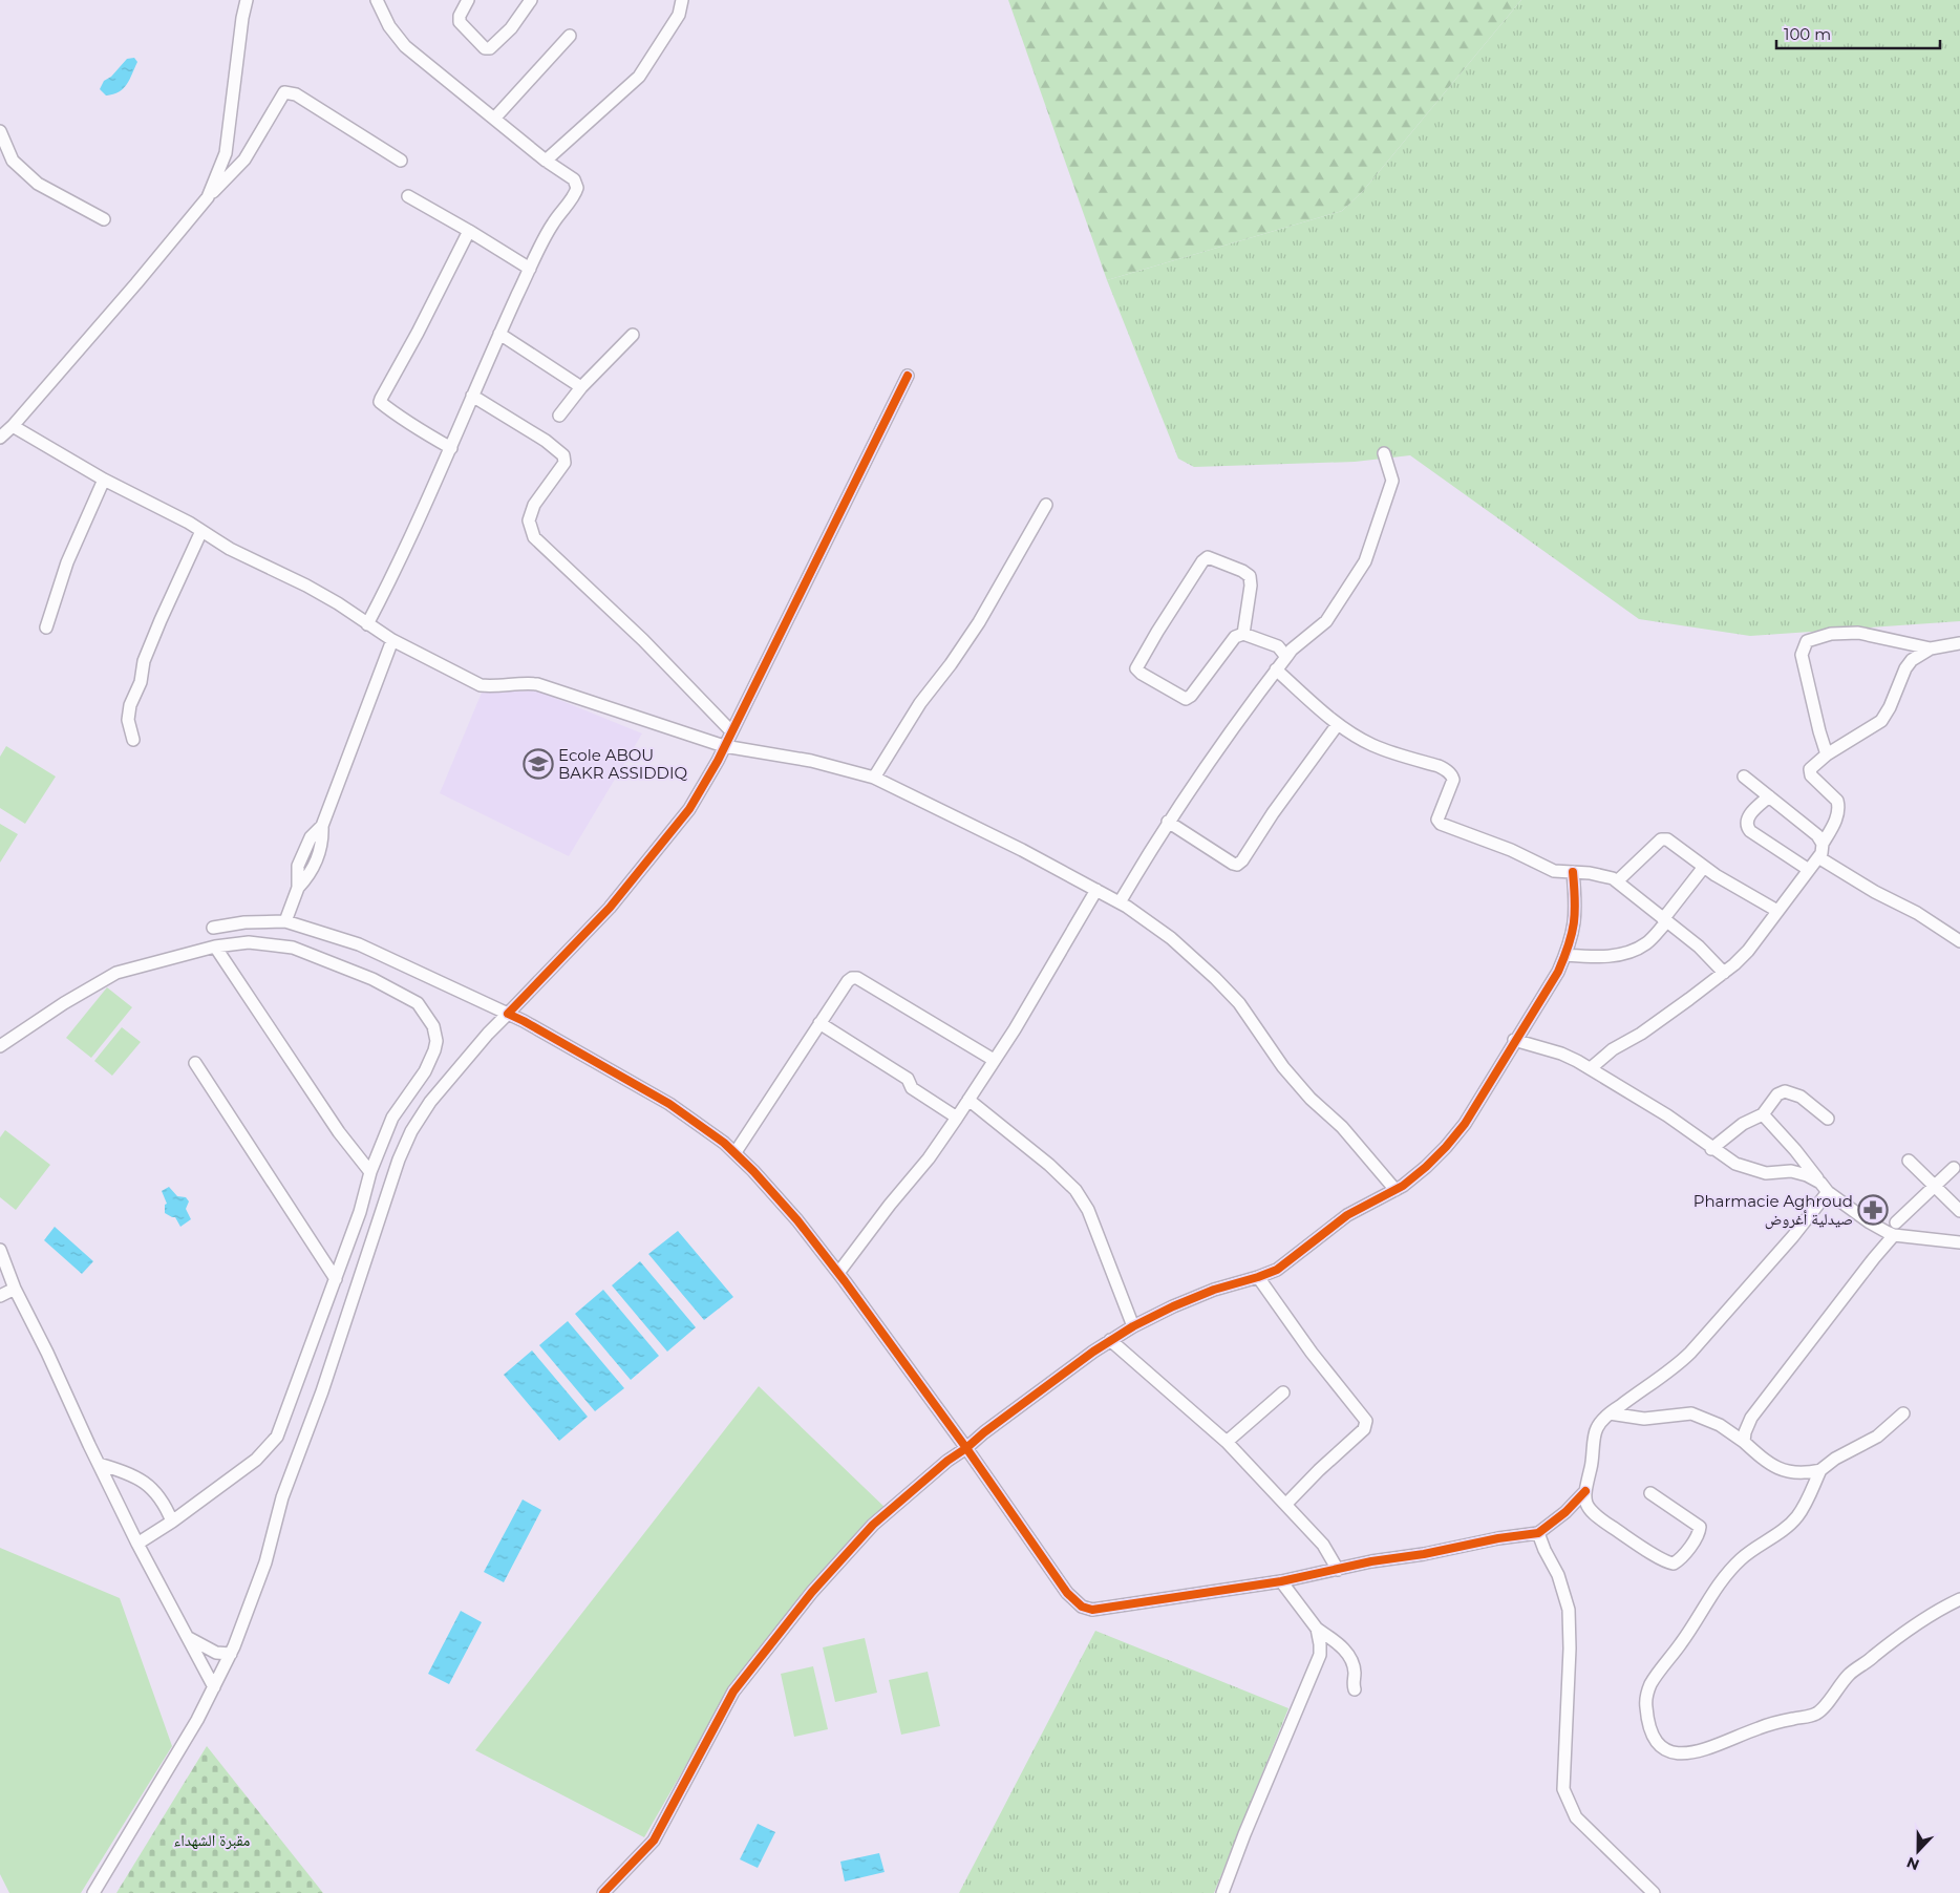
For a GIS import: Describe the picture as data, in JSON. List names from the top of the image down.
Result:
{
  "parks": ["مقبرة الشهداء"],
  "places": {
    "school or university": ["Ecole ABOU BAKR ASSIDDIQ"],
    "pharmacy": ["Pharmacie Aghroud صيدلية أغروض"]
  },
  "scale_bar": "100 m",
  "north": "bottom"
}
